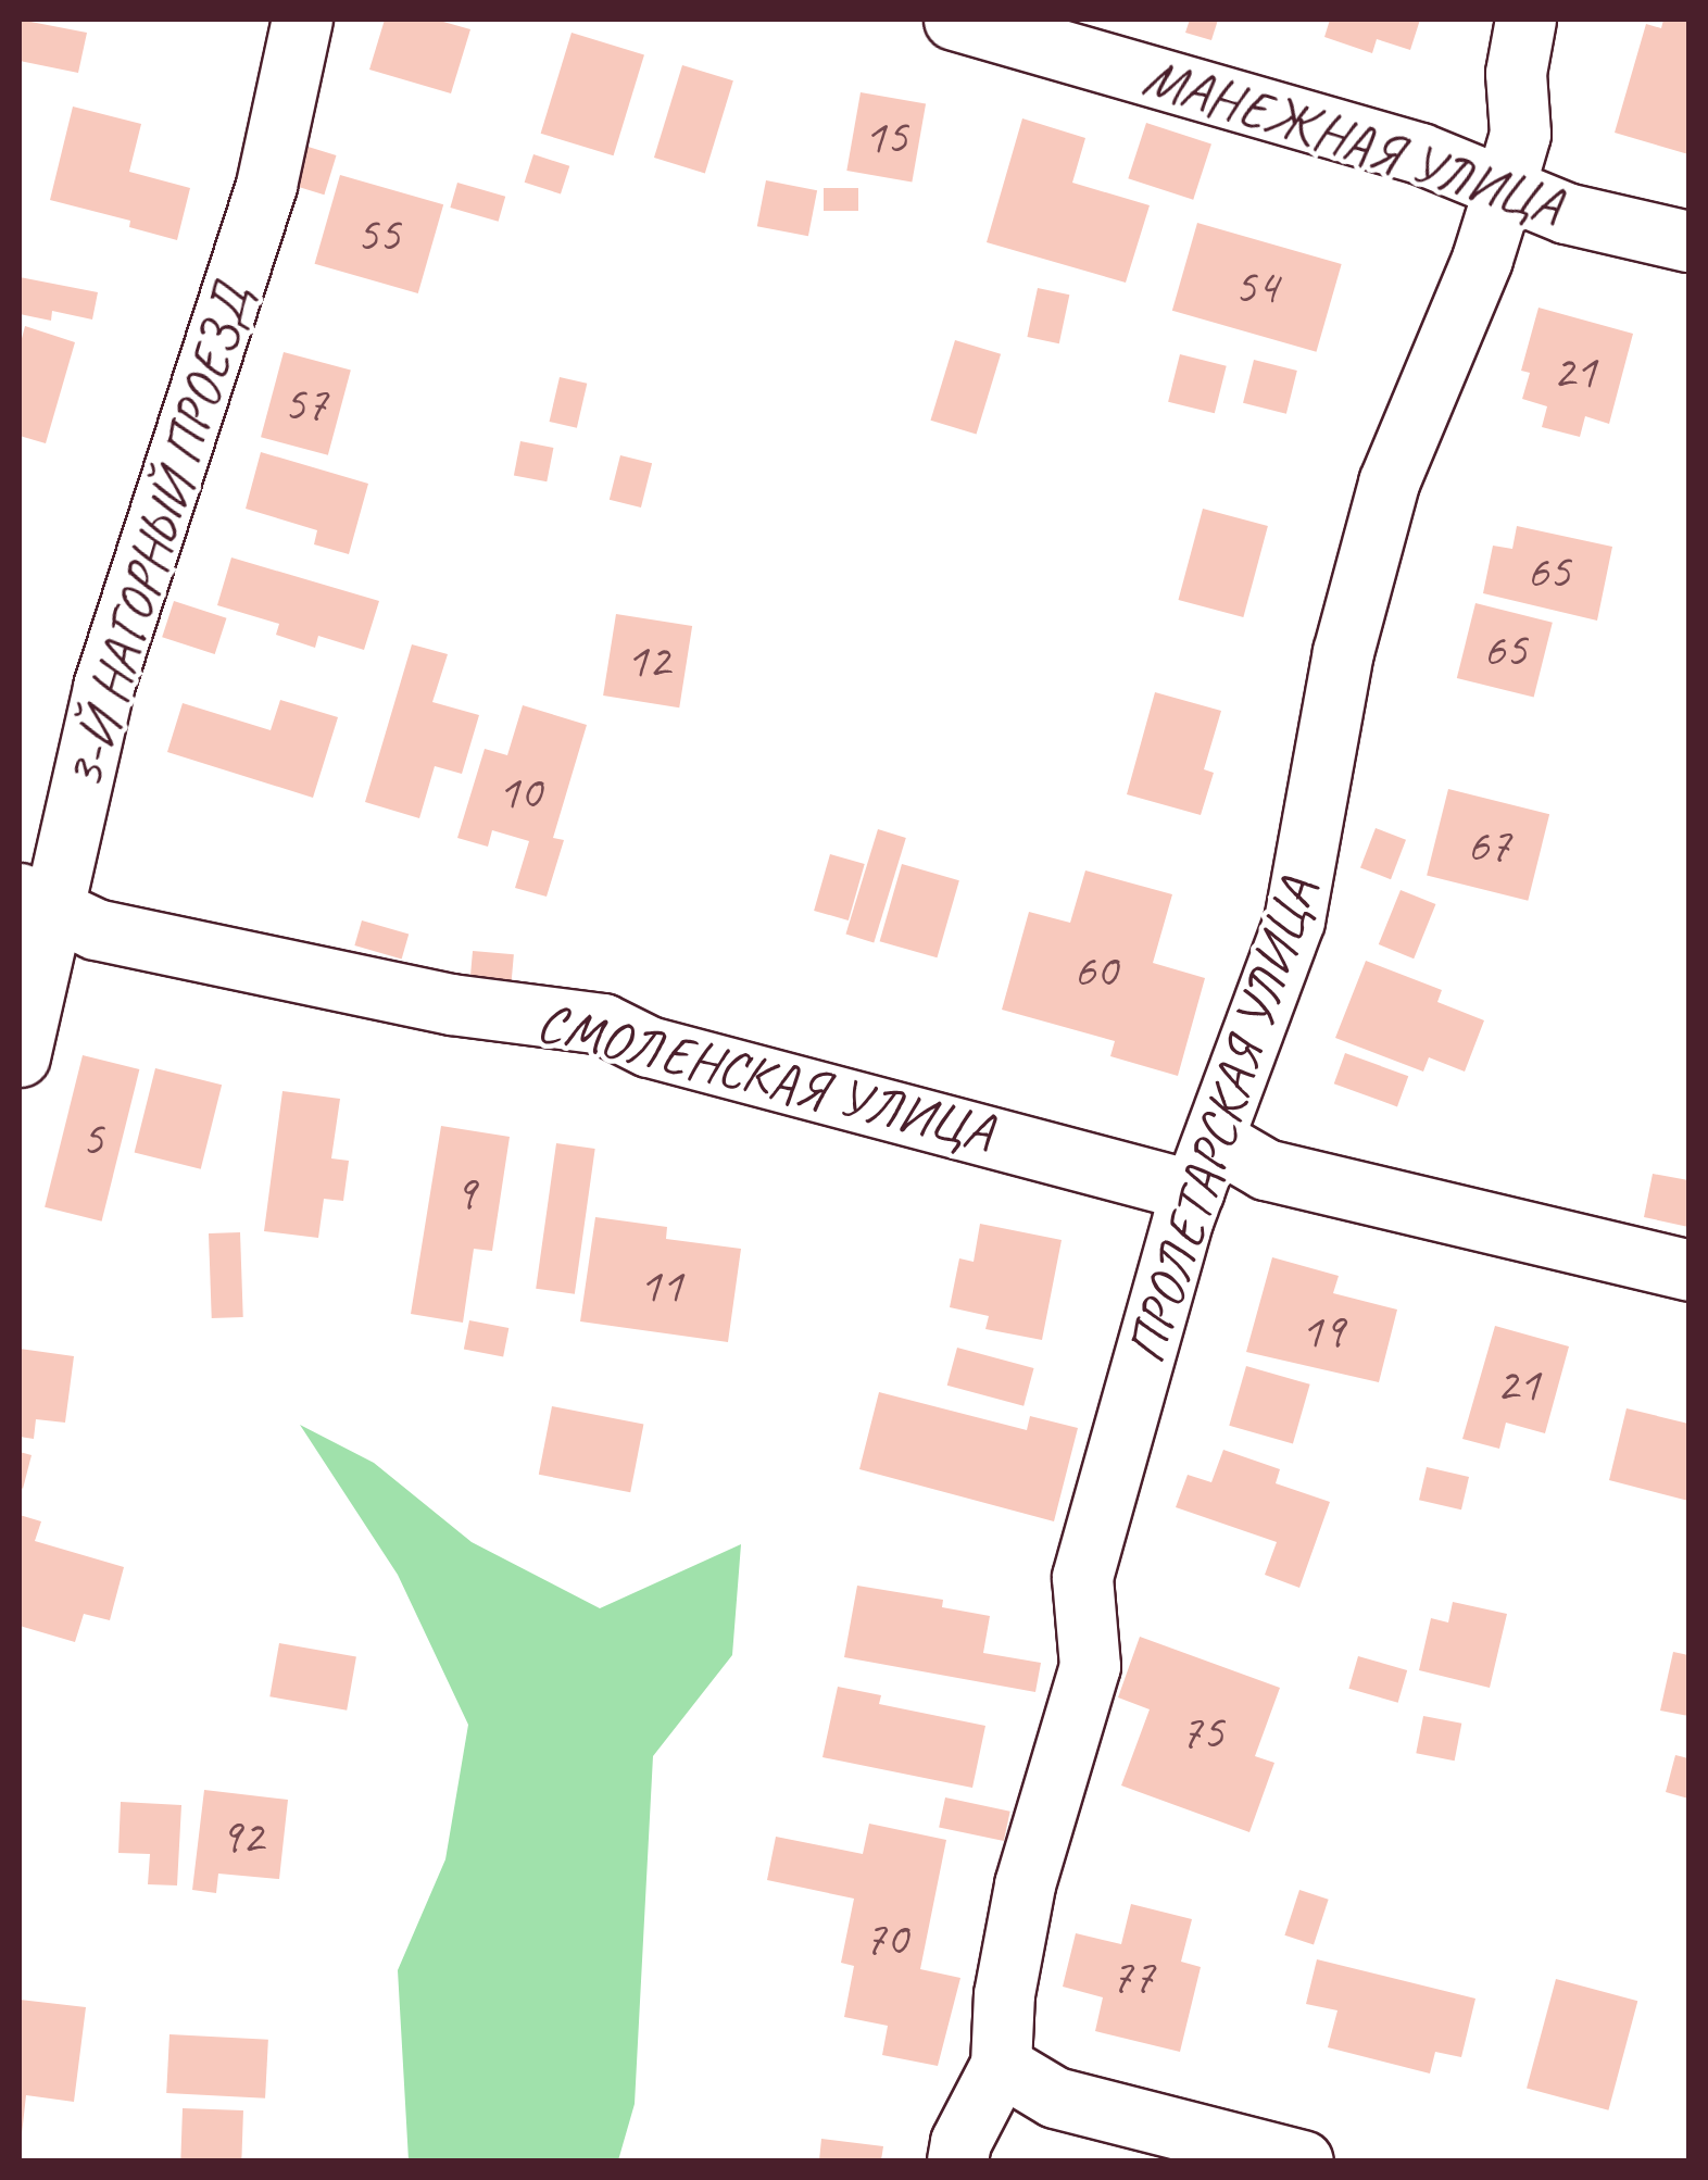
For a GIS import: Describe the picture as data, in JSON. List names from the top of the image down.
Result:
{
  "streets": {
    "street": [
      "МАНЕЖНАЯ УЛИЦА",
      "3-Й НАГОРНЫЙ ПРОЕЗД",
      "СМОЛЕНСКАЯ УЛИЦА",
      "ПРОЛЕТАРСКАЯ УЛИЦА"
    ]
  },
  "crossings": [
    ["МАНЕЖНАЯ УЛИЦА", "ПРОЛЕТАРСКАЯ УЛИЦА"],
    ["3-Й НАГОРНЫЙ ПРОЕЗД", "СМОЛЕНСКАЯ УЛИЦА"],
    ["СМОЛЕНСКАЯ УЛИЦА", "ПРОЛЕТАРСКАЯ УЛИЦА"]
  ],
  "house_numbers": [
    "15",
    "55",
    "54",
    "21",
    "57",
    "65",
    "65",
    "12",
    "10",
    "67",
    "60",
    "5",
    "9",
    "11",
    "19",
    "21",
    "75",
    "92",
    "70",
    "77"
  ]
}
